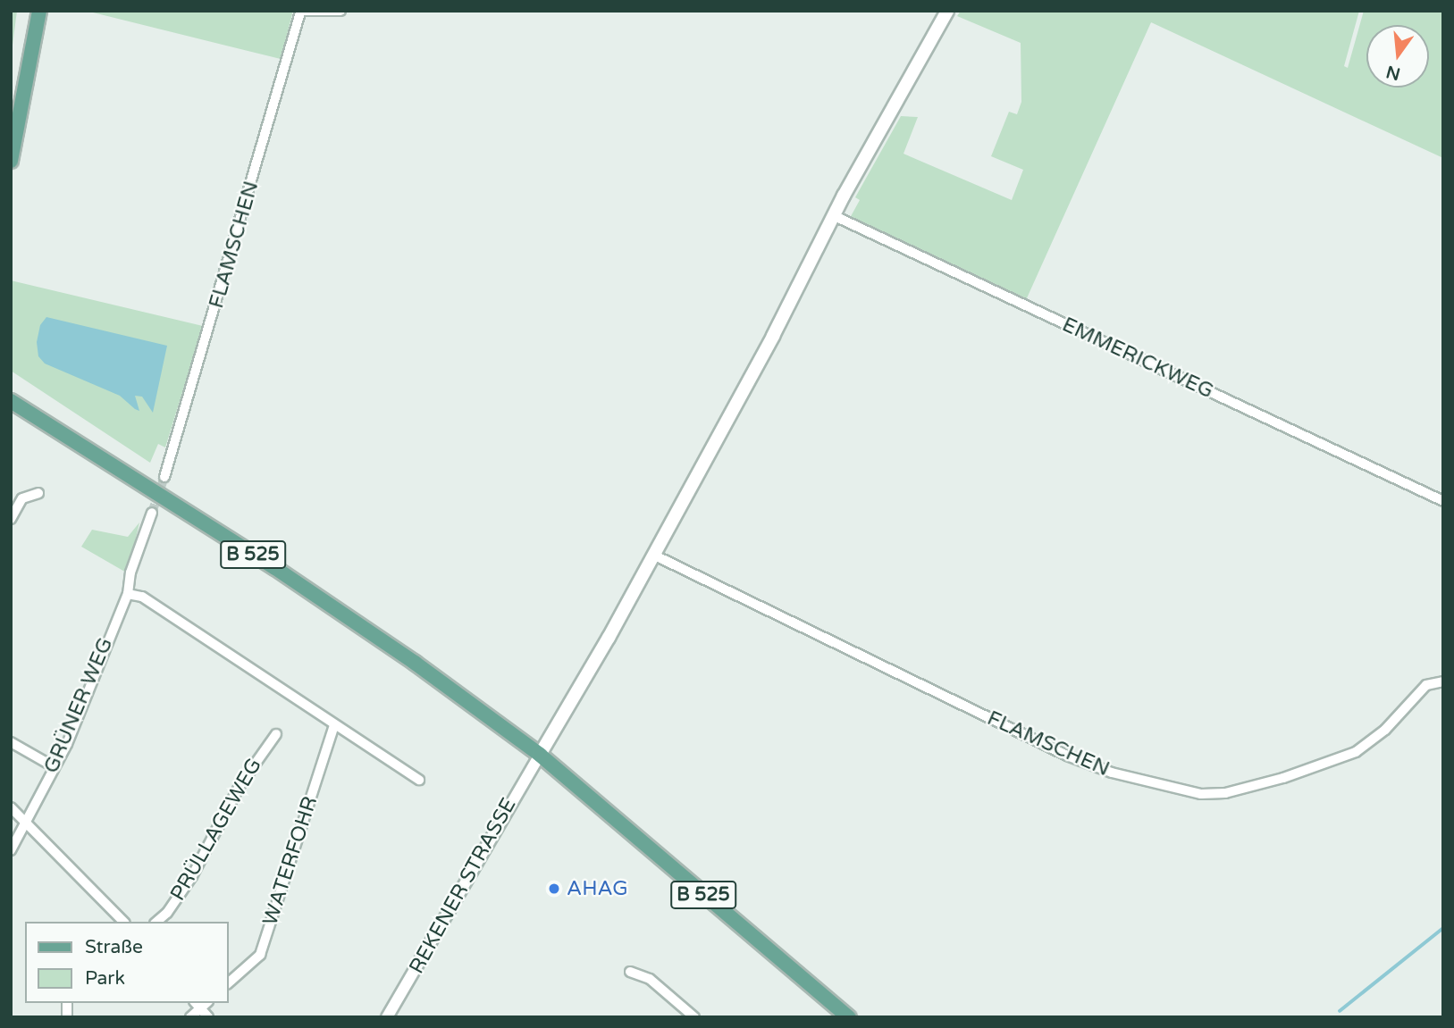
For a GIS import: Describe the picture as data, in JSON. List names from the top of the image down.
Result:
{
  "streets": {
    "main road": ["B 525"],
    "street": [
      "FLAMSCHEN",
      "EMMERICKWEG",
      "GRÜNER WEG",
      "PRÜLLAGEWEG",
      "WATERFOHR",
      "REKENER STRASSE"
    ]
  },
  "crossings": [
    ["B 525", "REKENER STRASSE"]
  ],
  "places": ["AHAG"],
  "legend": ["Straße", "Park"],
  "north": "bottom"
}
